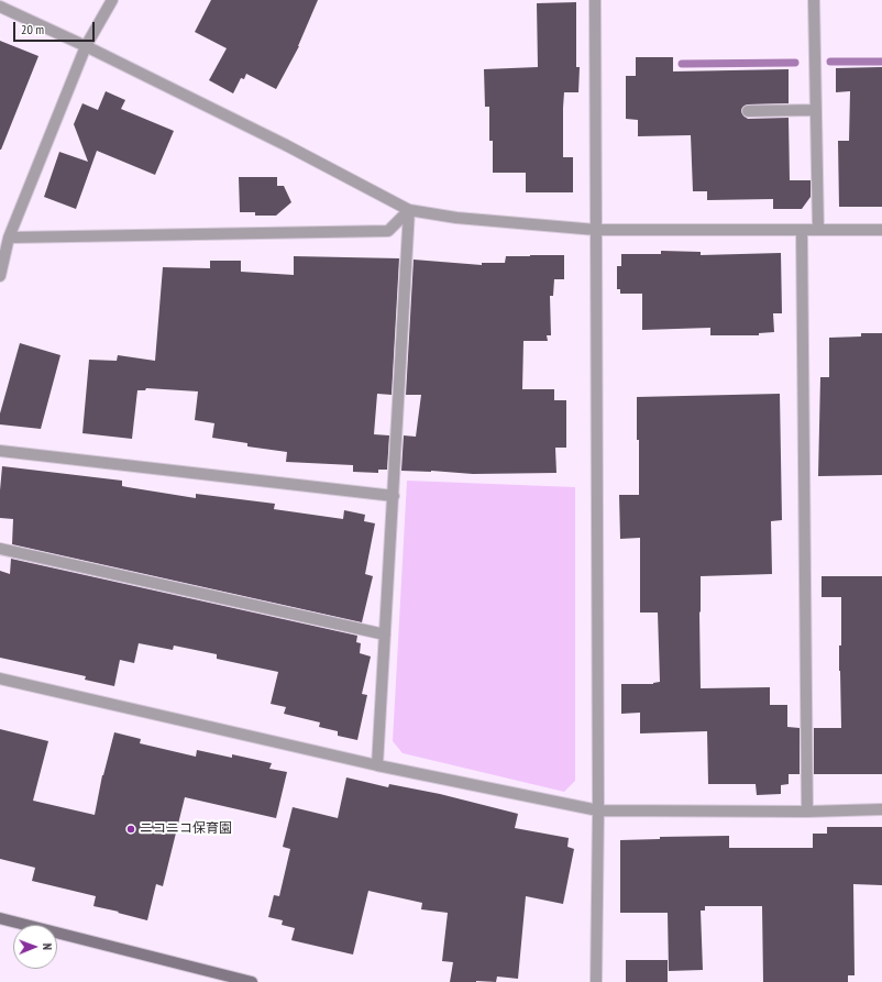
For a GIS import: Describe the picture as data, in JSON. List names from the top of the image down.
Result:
{
  "places": ["ニコニコ保育園"],
  "scale_bar": "20 m",
  "north": "right"
}
